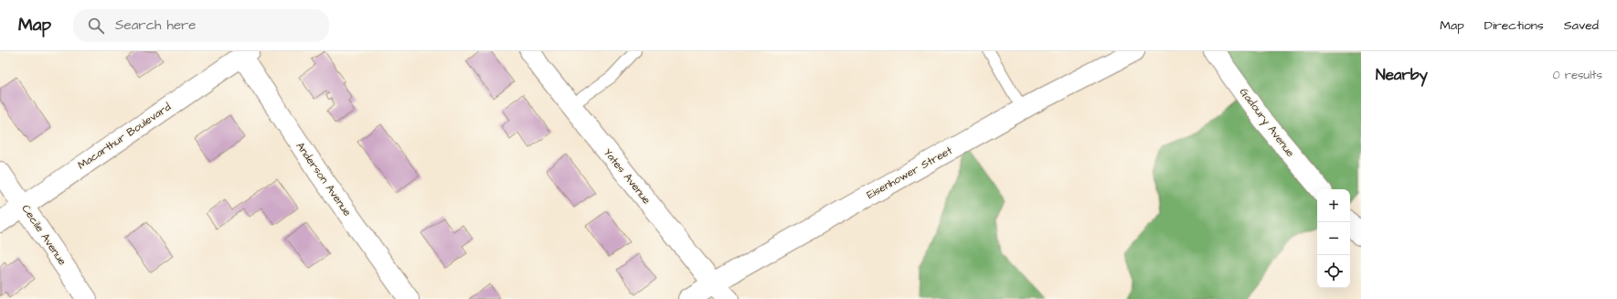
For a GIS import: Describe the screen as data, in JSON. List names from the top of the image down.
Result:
{
  "streets": {
    "street": [
      "Gadoury Avenue",
      "Macarthur Boulevard",
      "Eisenhower Street",
      "Yates Avenue",
      "Anderson Avenue",
      "Cecile Avenue"
    ]
  },
  "crossings": [
    ["Macarthur Boulevard", "Anderson Avenue"],
    ["Macarthur Boulevard", "Cecile Avenue"],
    ["Eisenhower Street", "Yates Avenue"]
  ],
  "page": {
    "header": "Map",
    "search": "Search here",
    "nav": ["Map", "Directions", "Saved"],
    "heading": ["Nearby", "0 results"],
    "map_buttons": ["+", "−"]
  }
}
